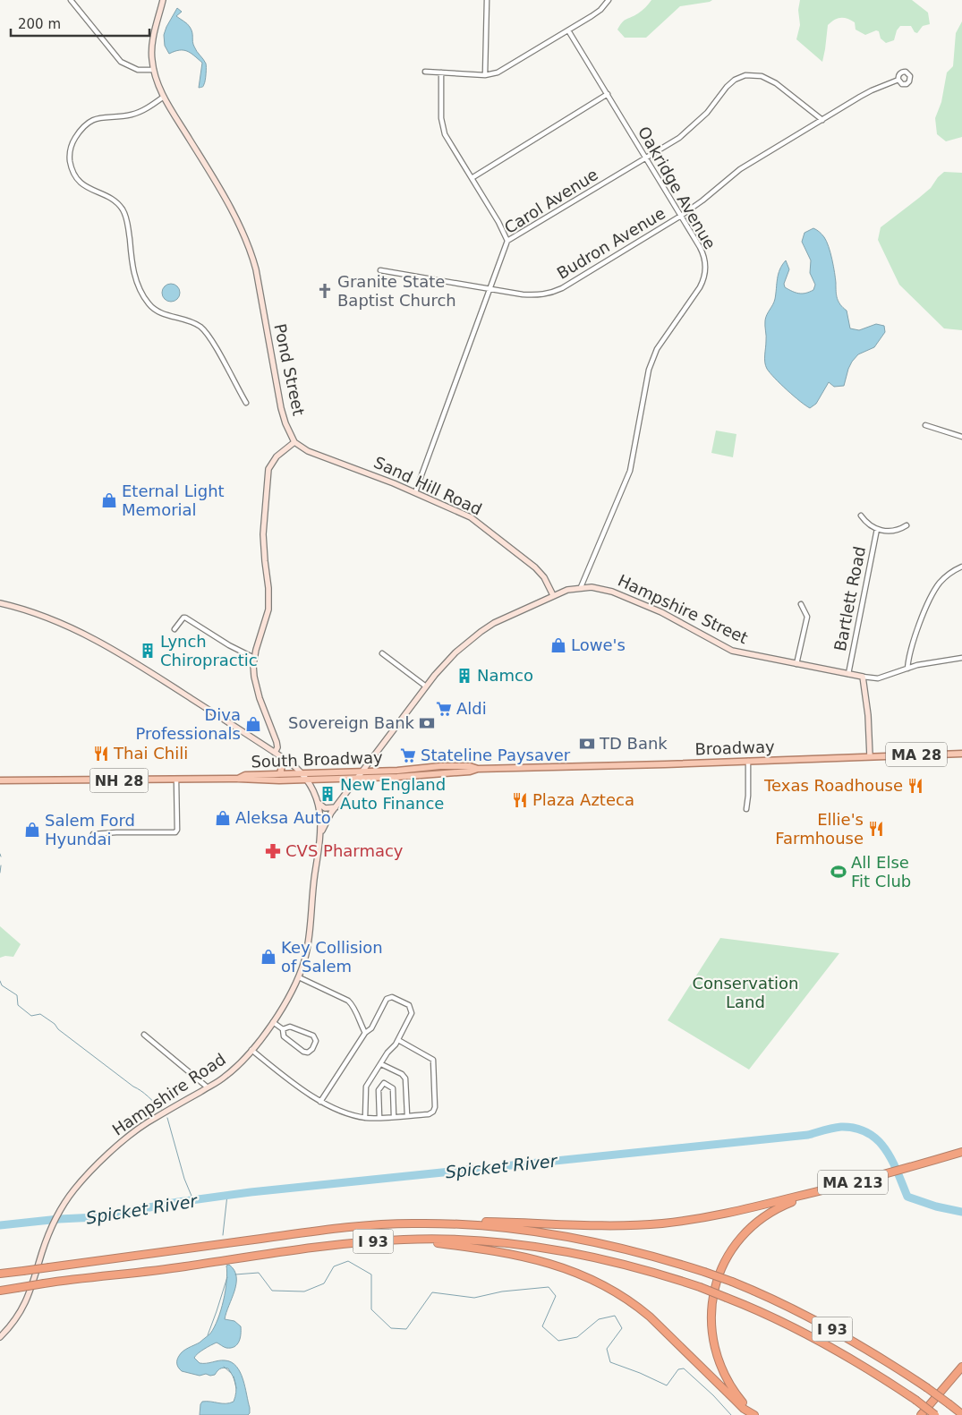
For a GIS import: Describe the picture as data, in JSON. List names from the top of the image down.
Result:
{
  "streets": {
    "highway": ["MA 213", "I 93"],
    "main road": [
      "Broadway",
      "MA 28",
      "South Broadway",
      "NH 28"
    ],
    "street": [
      "Oakridge Avenue",
      "Carol Avenue",
      "Budron Avenue",
      "Pond Street",
      "Sand Hill Road",
      "Bartlett Road",
      "Hampshire Street",
      "Hampshire Road"
    ]
  },
  "crossings": [
    ["Oakridge Avenue", "Carol Avenue"],
    ["Oakridge Avenue", "Budron Avenue"],
    ["Oakridge Avenue", "Hampshire Street"],
    ["Carol Avenue", "Budron Avenue"],
    ["Carol Avenue", "Sand Hill Road"],
    ["Pond Street", "Sand Hill Road"],
    ["Sand Hill Road", "Hampshire Street"],
    ["Bartlett Road", "Hampshire Street"],
    ["Hampshire Street", "South Broadway"],
    ["Hampshire Street", "Hampshire Road"],
    ["Broadway", "South Broadway"],
    ["South Broadway", "Hampshire Road"]
  ],
  "water": ["Spicket River"],
  "parks": ["Conservation Land"],
  "places": {
    "church": ["Granite State Baptist Church"],
    "shop": [
      "Eternal Light Memorial",
      "Lowe's",
      "Diva Professionals",
      "Aleksa Auto",
      "Salem Ford Hyundai",
      "Key Collision of Salem"
    ],
    "building": ["Lynch Chiropractic", "Namco", "New England Auto Finance"],
    "supermarket": ["Aldi", "Stateline Paysaver"],
    "bank": ["Sovereign Bank", "TD Bank"],
    "restaurant": [
      "Thai Chili",
      "Texas Roadhouse",
      "Plaza Azteca",
      "Ellie's Farmhouse"
    ],
    "pharmacy": ["CVS Pharmacy"],
    "sports": ["All Else Fit Club"]
  },
  "scale_bar": "200 m"
}
